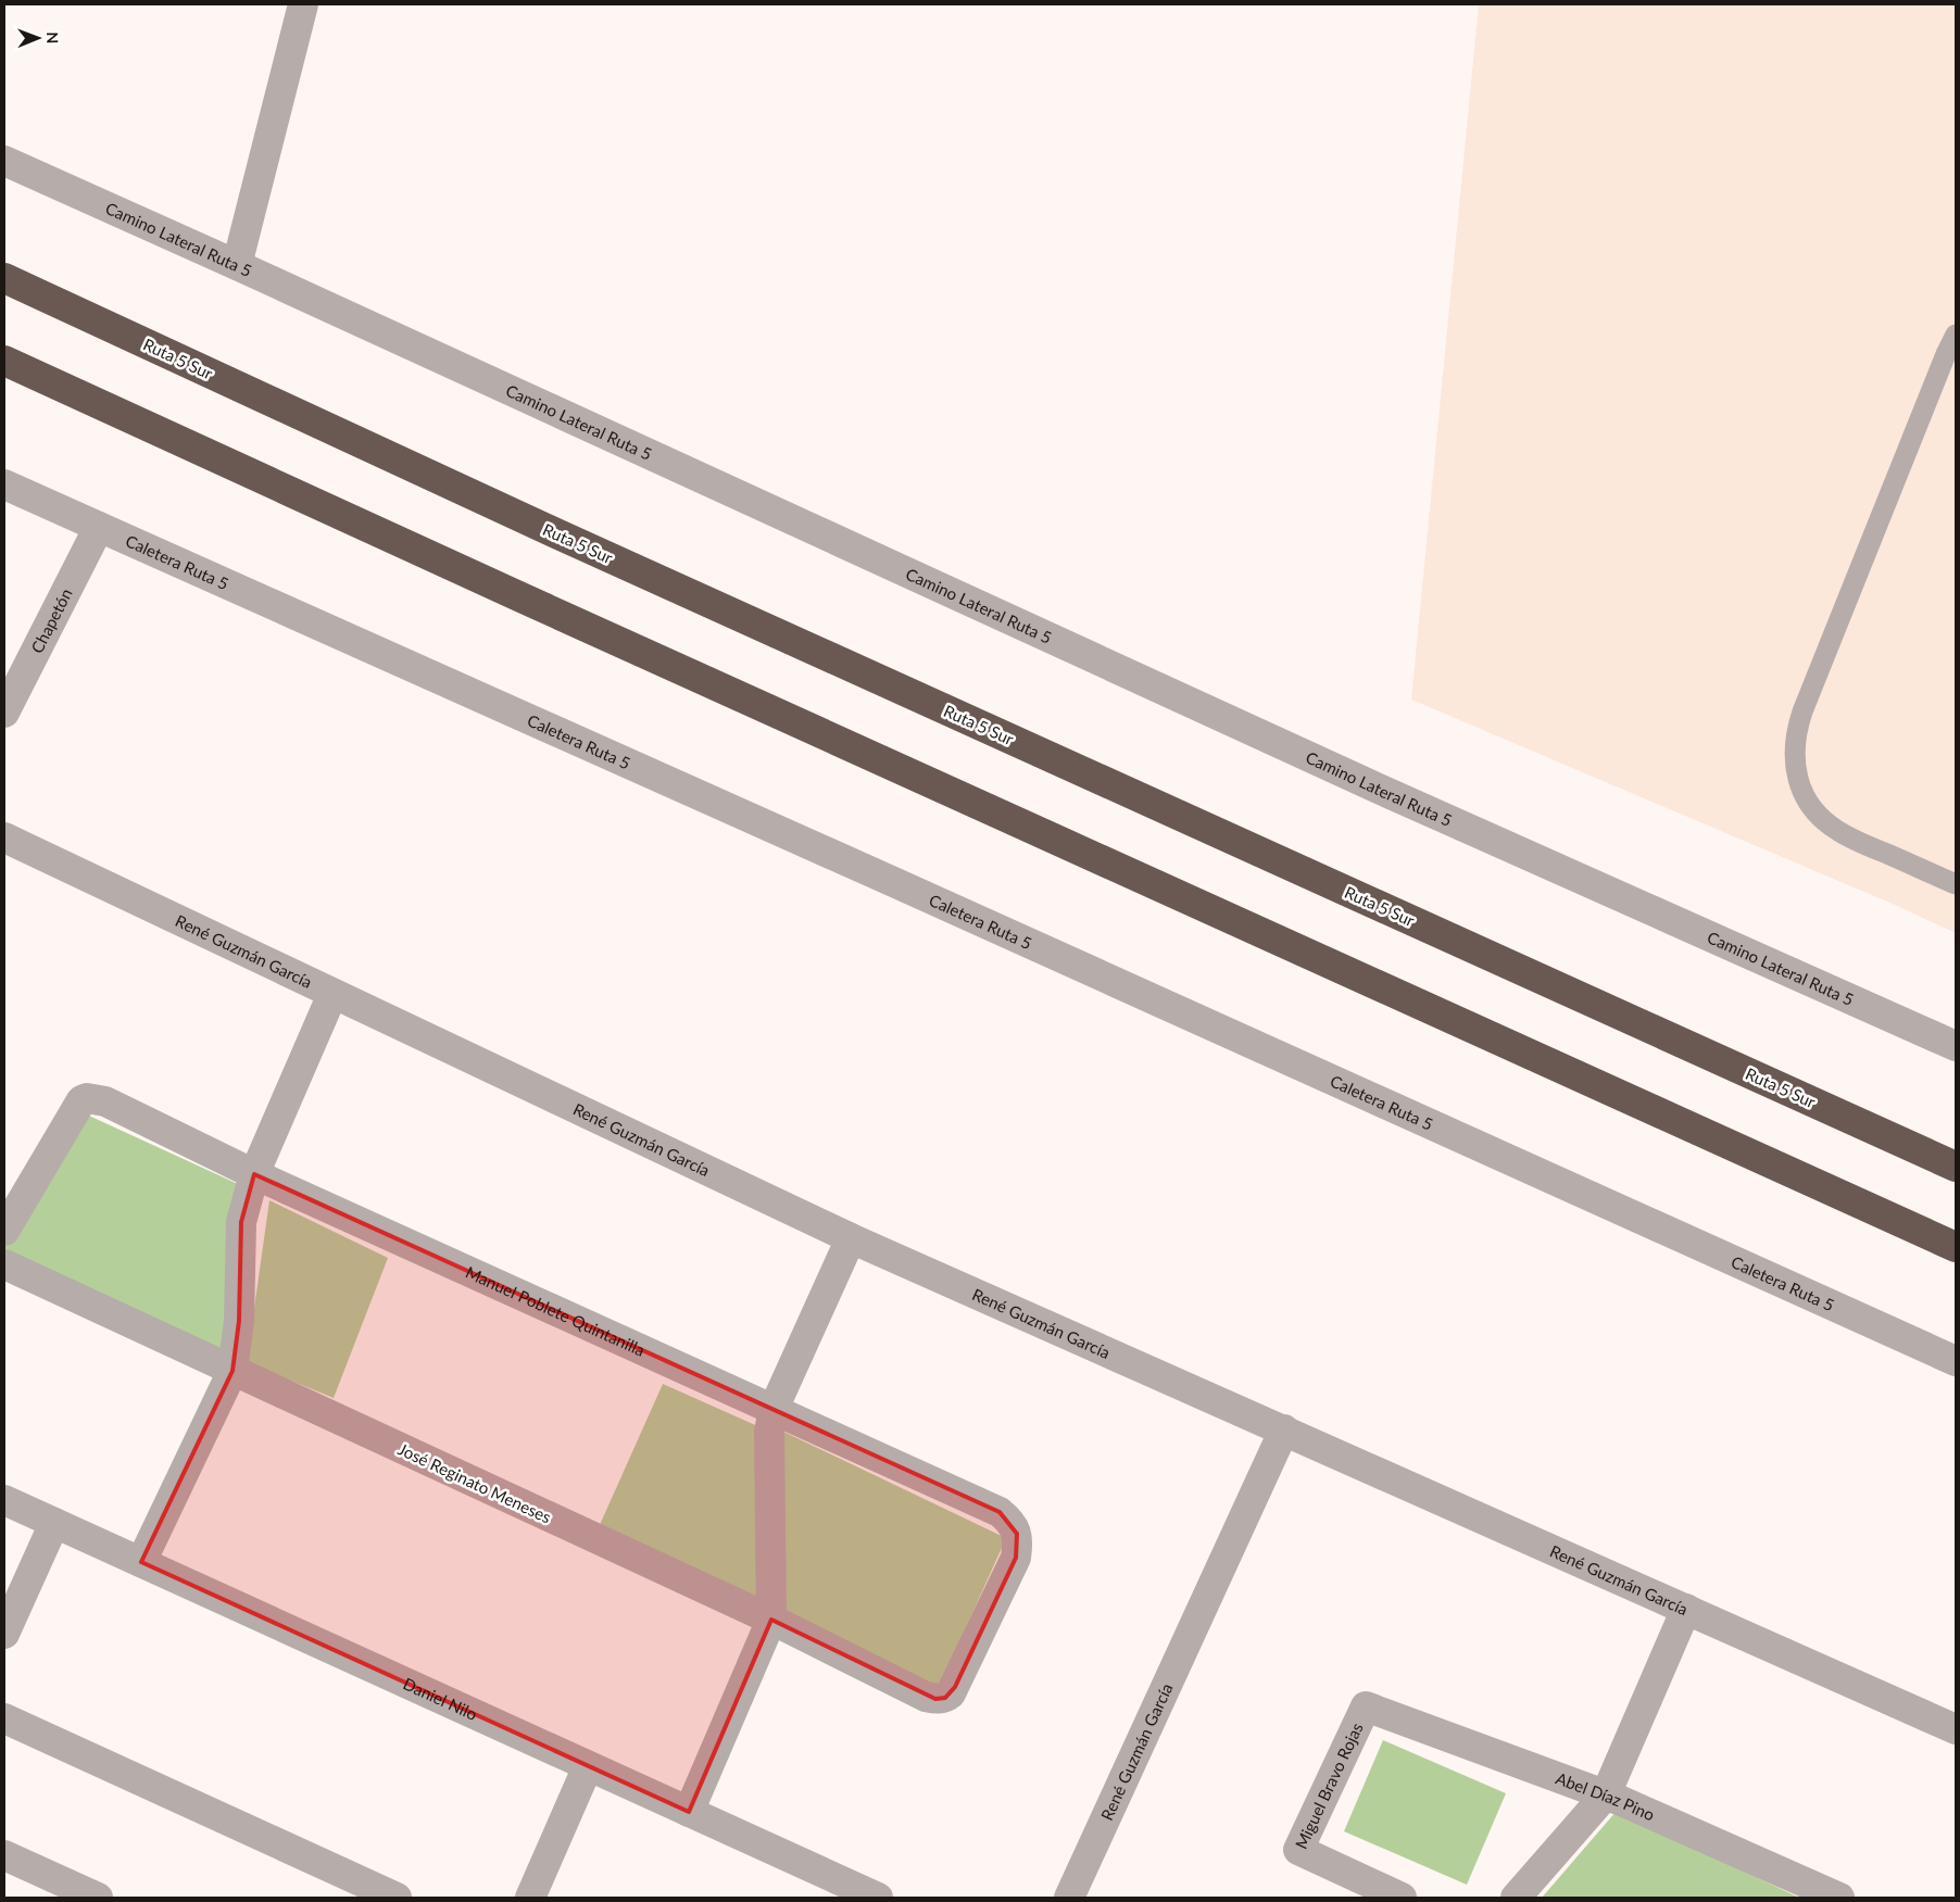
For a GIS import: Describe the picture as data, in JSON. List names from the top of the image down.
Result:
{
  "streets": {
    "highway": ["Ruta 5 Sur"],
    "street": [
      "Camino Lateral Ruta 5",
      "Caletera Ruta 5",
      "Chapetón",
      "René Guzmán García",
      "Manuel Poblete Quintanilla",
      "José Reginato Meneses",
      "Daniel Nilo",
      "Miguel Bravo Rojas",
      "Abel Díaz Pino"
    ]
  },
  "crossings": [
    ["Caletera Ruta 5", "Chapetón"],
    ["Manuel Poblete Quintanilla", "José Reginato Meneses"],
    ["Miguel Bravo Rojas", "Abel Díaz Pino"]
  ],
  "north": "right"
}
